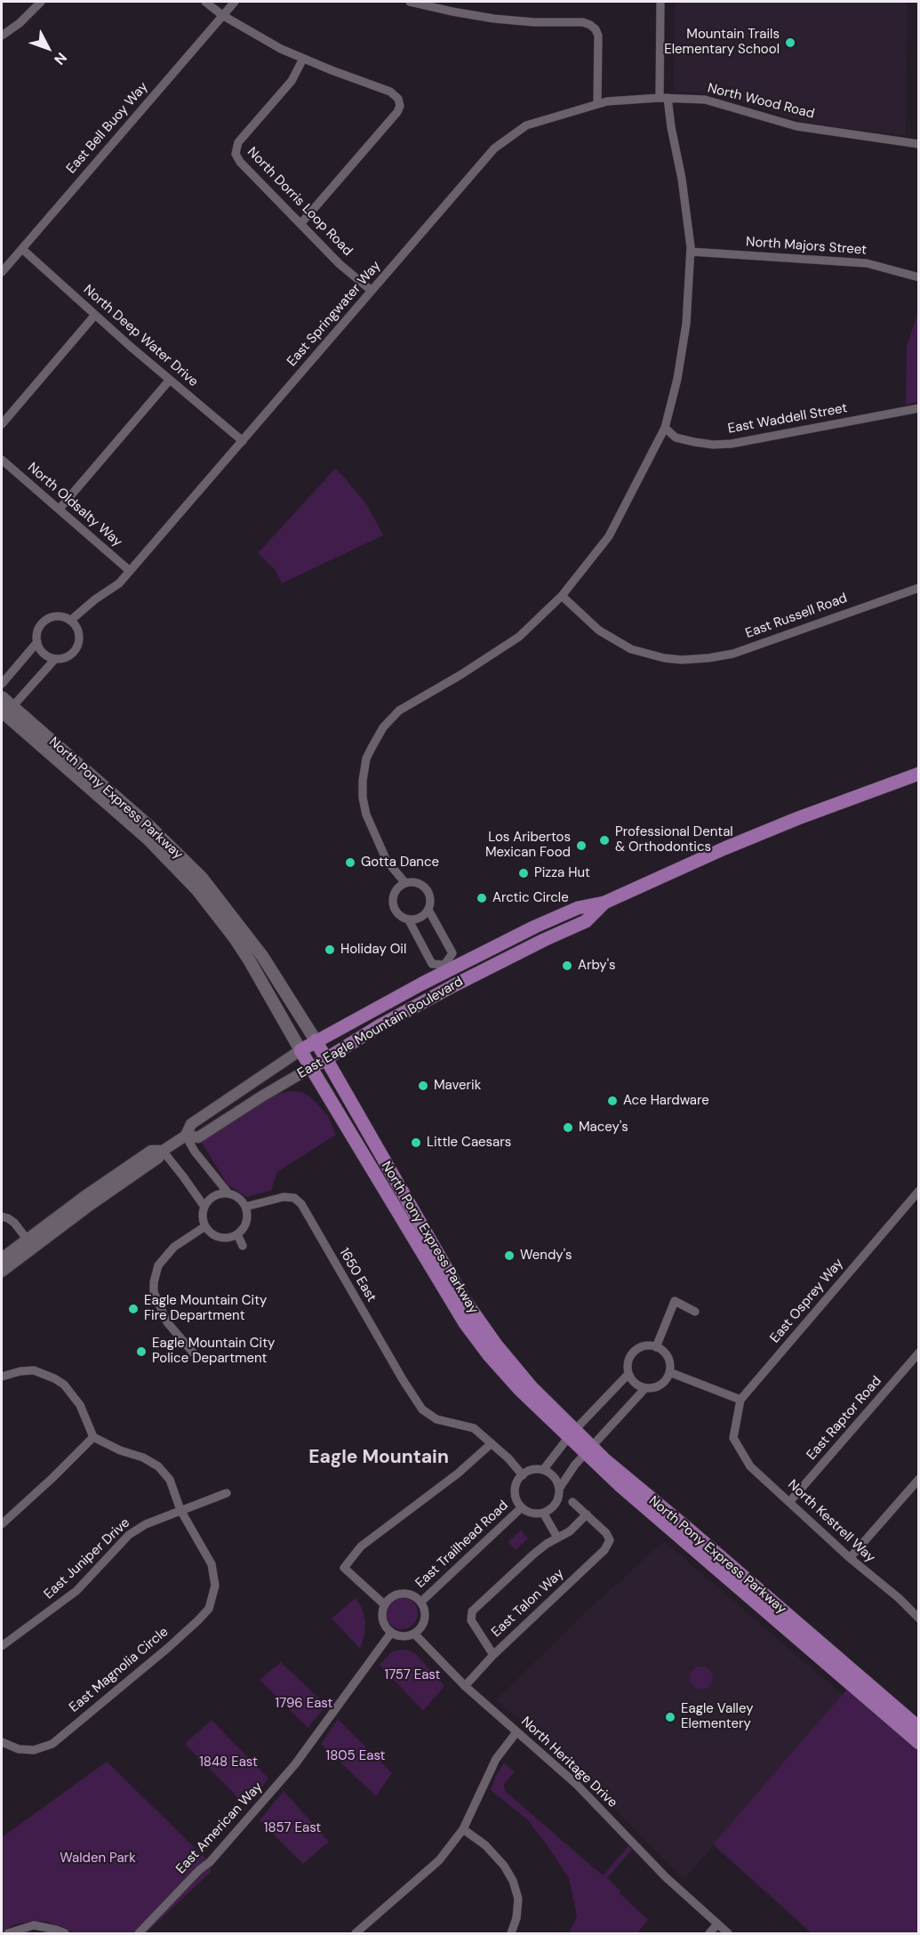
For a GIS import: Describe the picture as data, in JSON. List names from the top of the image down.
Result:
{
  "streets": {
    "main road": ["North Pony Express Parkway", "East Eagle Mountain Boulevard"],
    "street": [
      "North Wood Road",
      "East Bell Buoy Way",
      "North Dorris Loop Road",
      "North Majors Street",
      "East Springwater Way",
      "North Deep Water Drive",
      "East Waddell Street",
      "North Oldsalty Way",
      "East Russell Road",
      "1650 East",
      "East Osprey Way",
      "East Raptor Road",
      "North Kestrell Way",
      "East Trailhead Road",
      "East Juniper Drive",
      "East Talon Way",
      "East Magnolia Circle",
      "North Heritage Drive",
      "East American Way"
    ]
  },
  "crossings": [
    ["North Wood Road", "East Springwater Way"],
    ["East Bell Buoy Way", "North Deep Water Drive"],
    ["North Dorris Loop Road", "East Springwater Way"],
    ["East Springwater Way", "North Deep Water Drive"],
    ["East Springwater Way", "North Oldsalty Way"],
    ["North Pony Express Parkway", "East Eagle Mountain Boulevard"],
    ["1650 East", "East Trailhead Road"],
    ["East Osprey Way", "North Kestrell Way"],
    ["East Raptor Road", "North Kestrell Way"],
    ["East Trailhead Road", "North Heritage Drive"],
    ["East Trailhead Road", "East American Way"],
    ["East Juniper Drive", "East Magnolia Circle"],
    ["East Talon Way", "North Heritage Drive"],
    ["North Heritage Drive", "East American Way"]
  ],
  "districts": ["Eagle Mountain"],
  "parks": [
    "1757 East",
    "1796 East",
    "1805 East",
    "1848 East",
    "1857 East",
    "Walden Park"
  ],
  "places": [
    "Mountain Trails Elementary School",
    "Professional Dental & Orthodontics",
    "Los Aribertos Mexican Food",
    "Gotta Dance",
    "Pizza Hut",
    "Arctic Circle",
    "Holiday Oil",
    "Arby's",
    "Maverik",
    "Ace Hardware",
    "Macey's",
    "Little Caesars",
    "Wendy's",
    "Eagle Mountain City Fire Department",
    "Eagle Mountain City Police Department",
    "Eagle Valley Elementery"
  ],
  "north": "bottom right"
}
